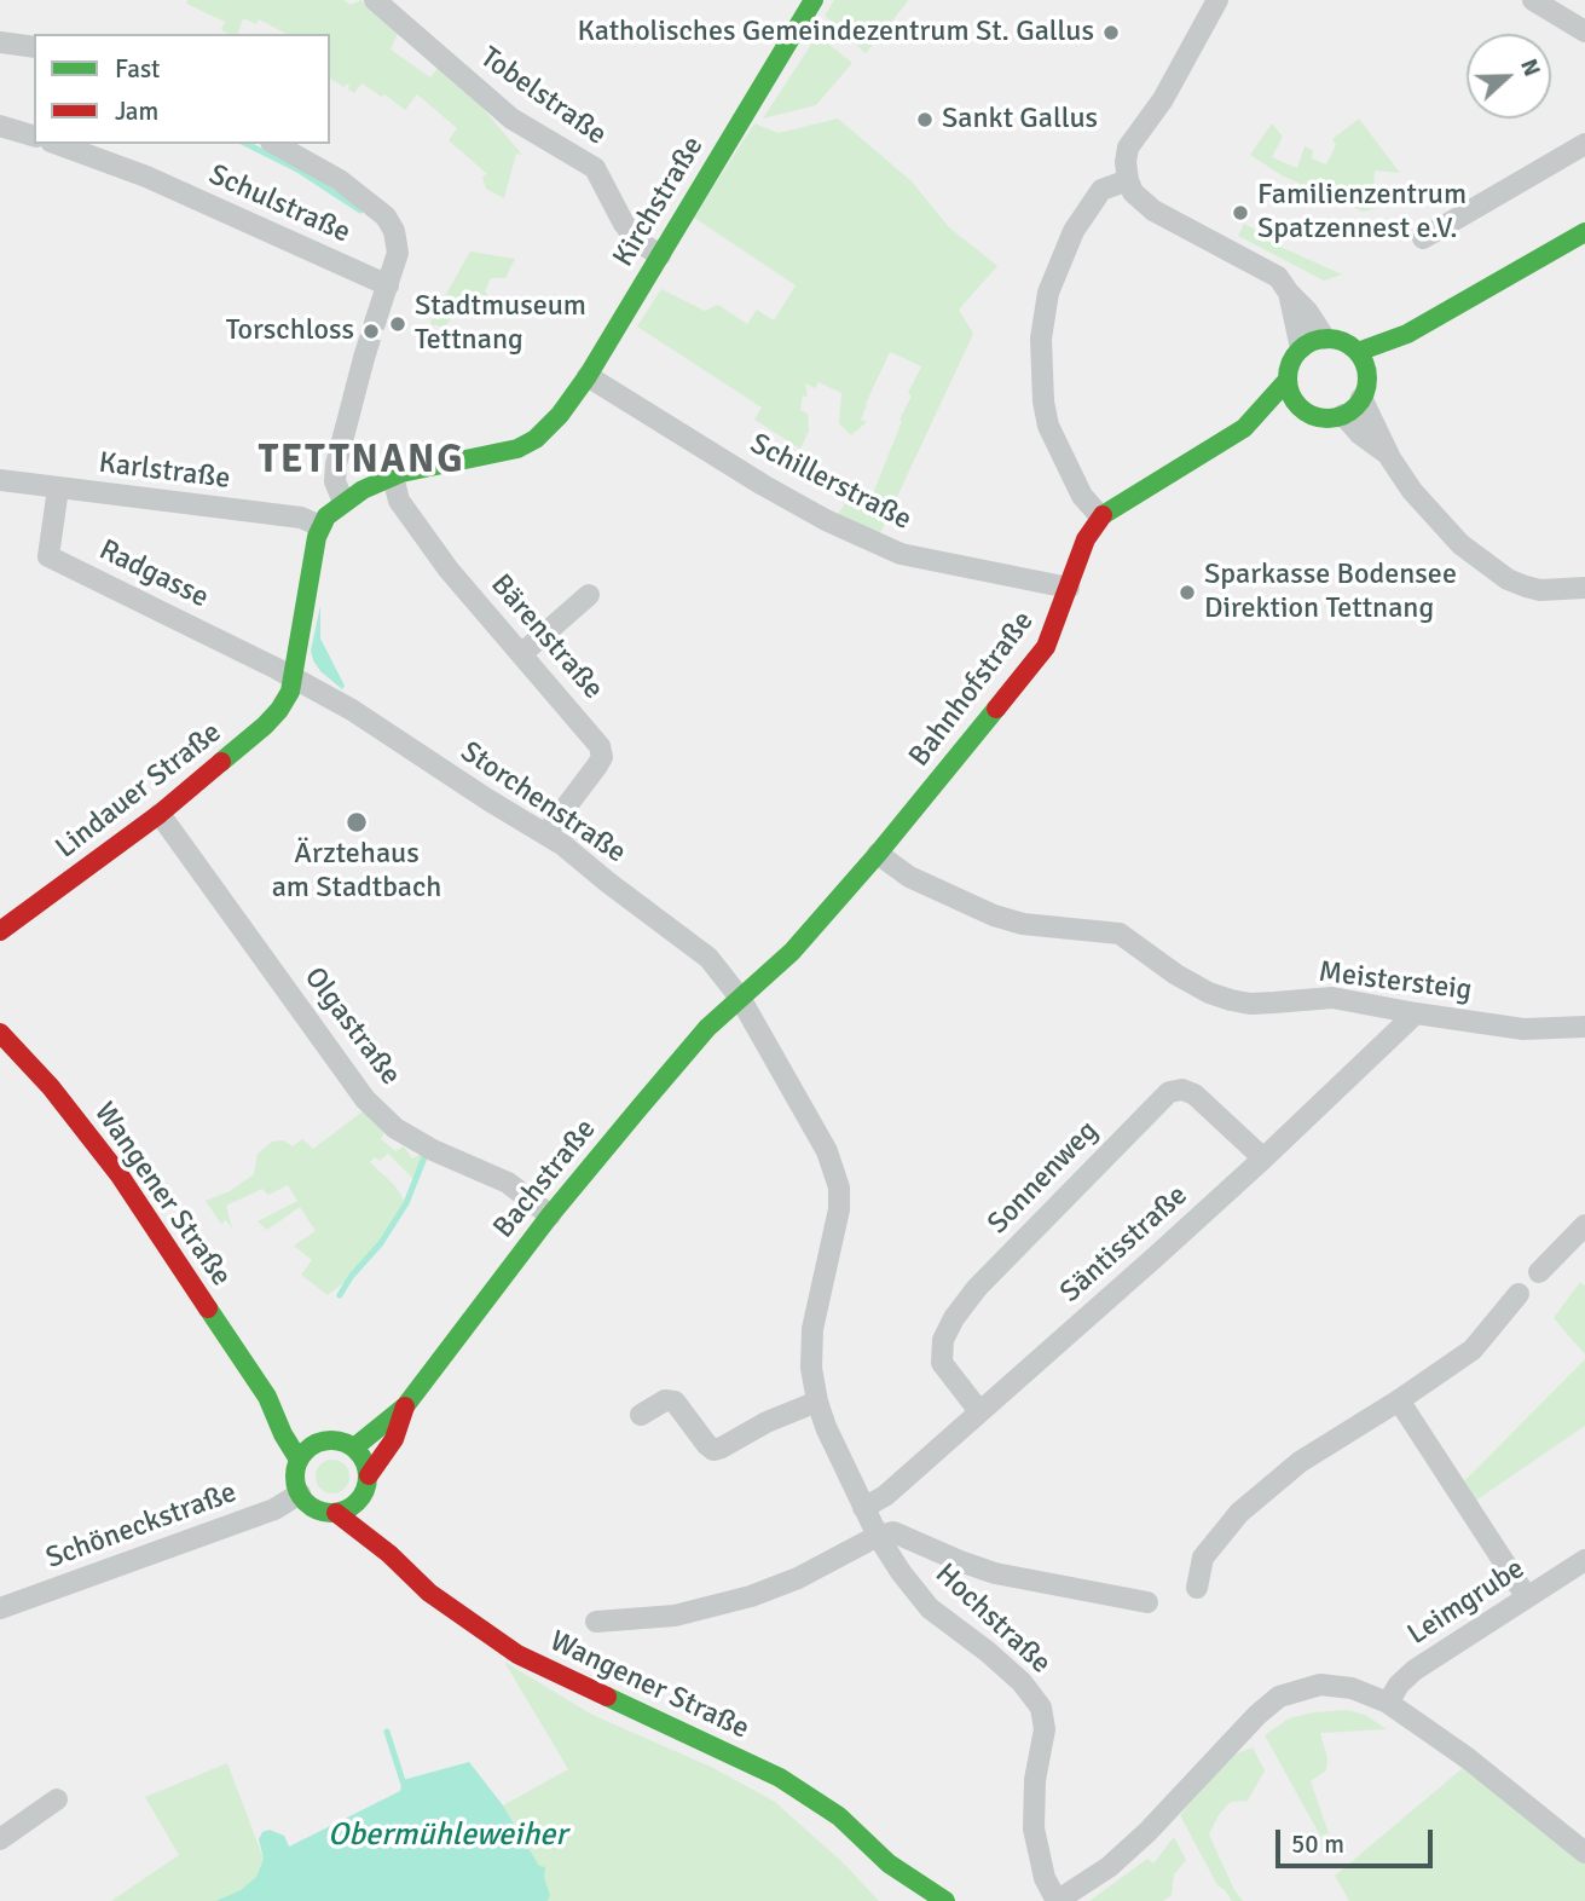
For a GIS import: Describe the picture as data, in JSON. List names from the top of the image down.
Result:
{
  "streets": {
    "main road": [
      "Kirchstraße",
      "Bahnhofstraße",
      "Lindauer Straße",
      "Bachstraße",
      "Wangener Straße"
    ],
    "street": [
      "Tobelstraße",
      "Schulstraße",
      "Karlstraße",
      "Schillerstraße",
      "Radgasse",
      "Bärenstraße",
      "Storchenstraße",
      "Meistersteig",
      "Olgastraße",
      "Sonnenweg",
      "Säntisstraße",
      "Schöneckstraße",
      "Leimgrube",
      "Hochstraße"
    ]
  },
  "crossings": [
    ["Tobelstraße", "Kirchstraße"],
    ["Kirchstraße", "Karlstraße"],
    ["Kirchstraße", "Schillerstraße"],
    ["Kirchstraße", "Bärenstraße"],
    ["Kirchstraße", "Lindauer Straße"],
    ["Karlstraße", "Radgasse"],
    ["Karlstraße", "Lindauer Straße"],
    ["Schillerstraße", "Bahnhofstraße"],
    ["Radgasse", "Lindauer Straße"],
    ["Radgasse", "Storchenstraße"],
    ["Bärenstraße", "Storchenstraße"],
    ["Bahnhofstraße", "Storchenstraße"],
    ["Bahnhofstraße", "Meistersteig"],
    ["Bahnhofstraße", "Bachstraße"],
    ["Bahnhofstraße", "Hochstraße"],
    ["Lindauer Straße", "Storchenstraße"],
    ["Lindauer Straße", "Olgastraße"],
    ["Storchenstraße", "Bachstraße"],
    ["Storchenstraße", "Hochstraße"],
    ["Meistersteig", "Säntisstraße"],
    ["Olgastraße", "Bachstraße"],
    ["Sonnenweg", "Säntisstraße"],
    ["Bachstraße", "Wangener Straße"],
    ["Bachstraße", "Schöneckstraße"],
    ["Bachstraße", "Hochstraße"],
    ["Wangener Straße", "Schöneckstraße"],
    ["Säntisstraße", "Hochstraße"]
  ],
  "districts": ["TETTNANG"],
  "water": ["Obermühleweiher"],
  "places": [
    "Katholisches Gemeindezentrum St. Gallus",
    "Sankt Gallus",
    "Familienzentrum Spatzennest e.V.",
    "Stadtmuseum Tettnang",
    "Torschloss",
    "Sparkasse Bodensee Direktion Tettnang",
    "Ärztehaus am Stadtbach"
  ],
  "legend": ["Fast", "Jam"],
  "scale_bar": "50 m",
  "north": "right"
}
